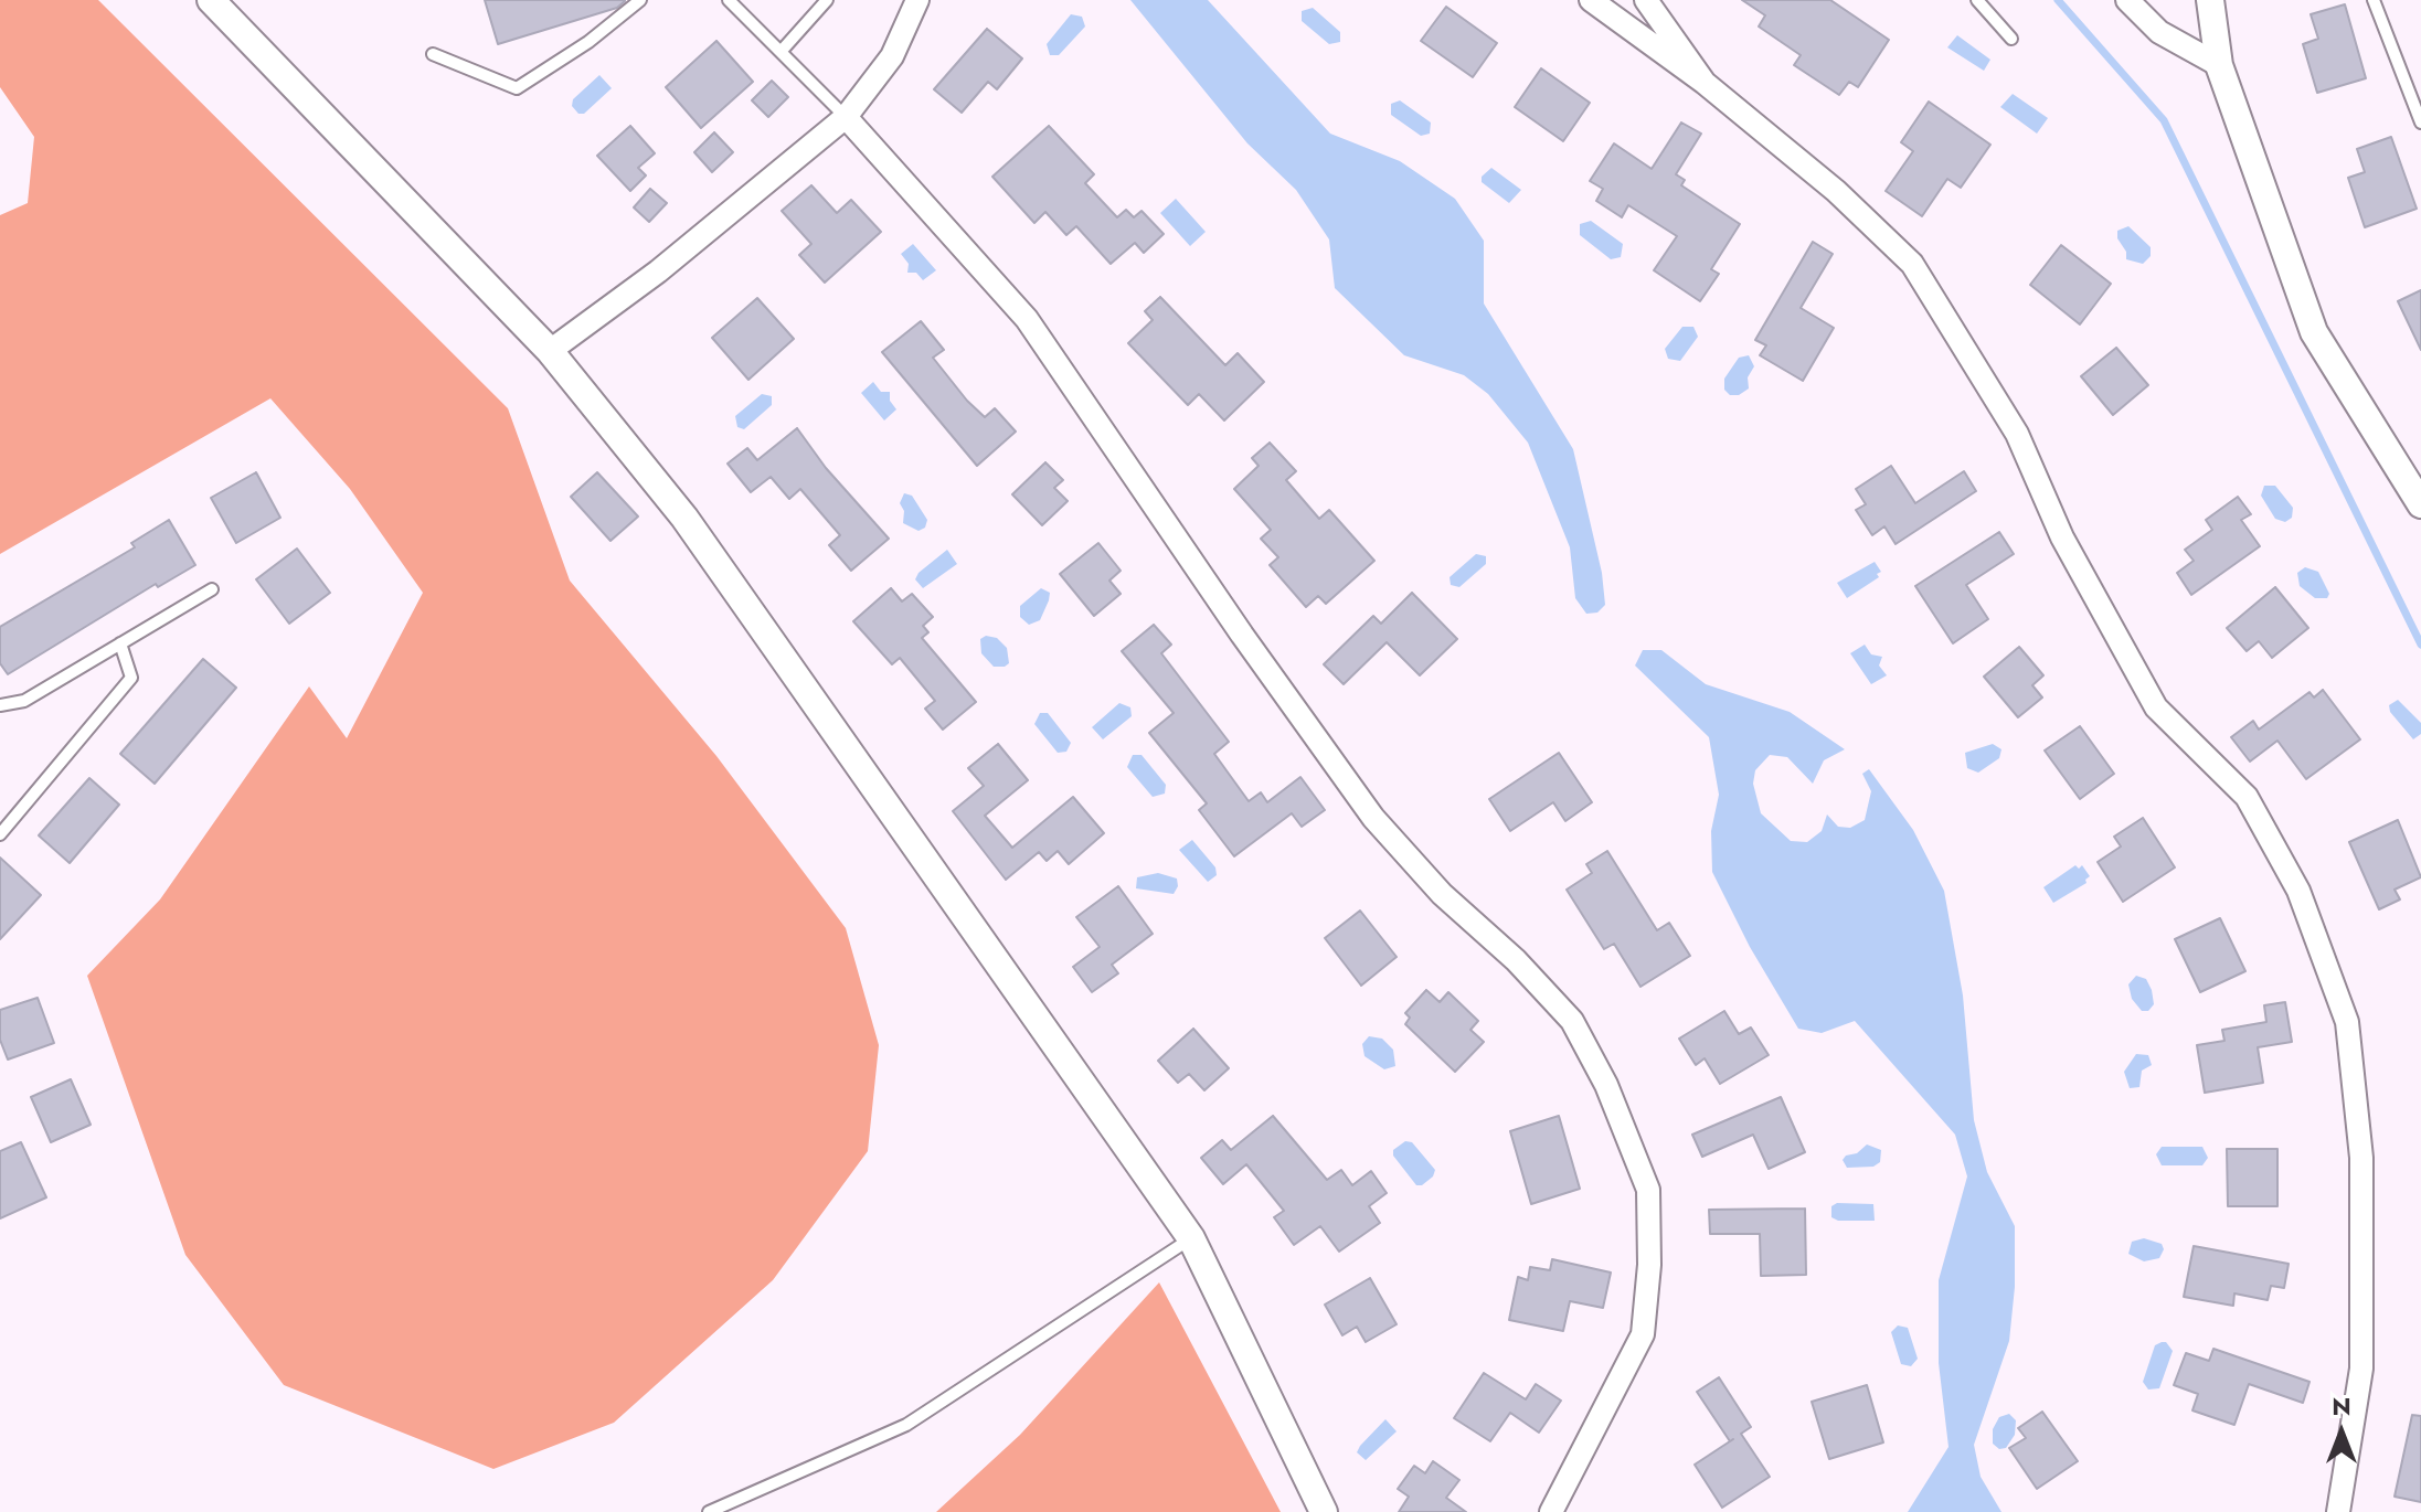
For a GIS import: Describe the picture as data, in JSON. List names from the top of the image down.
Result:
{
  "north": "top"
}
